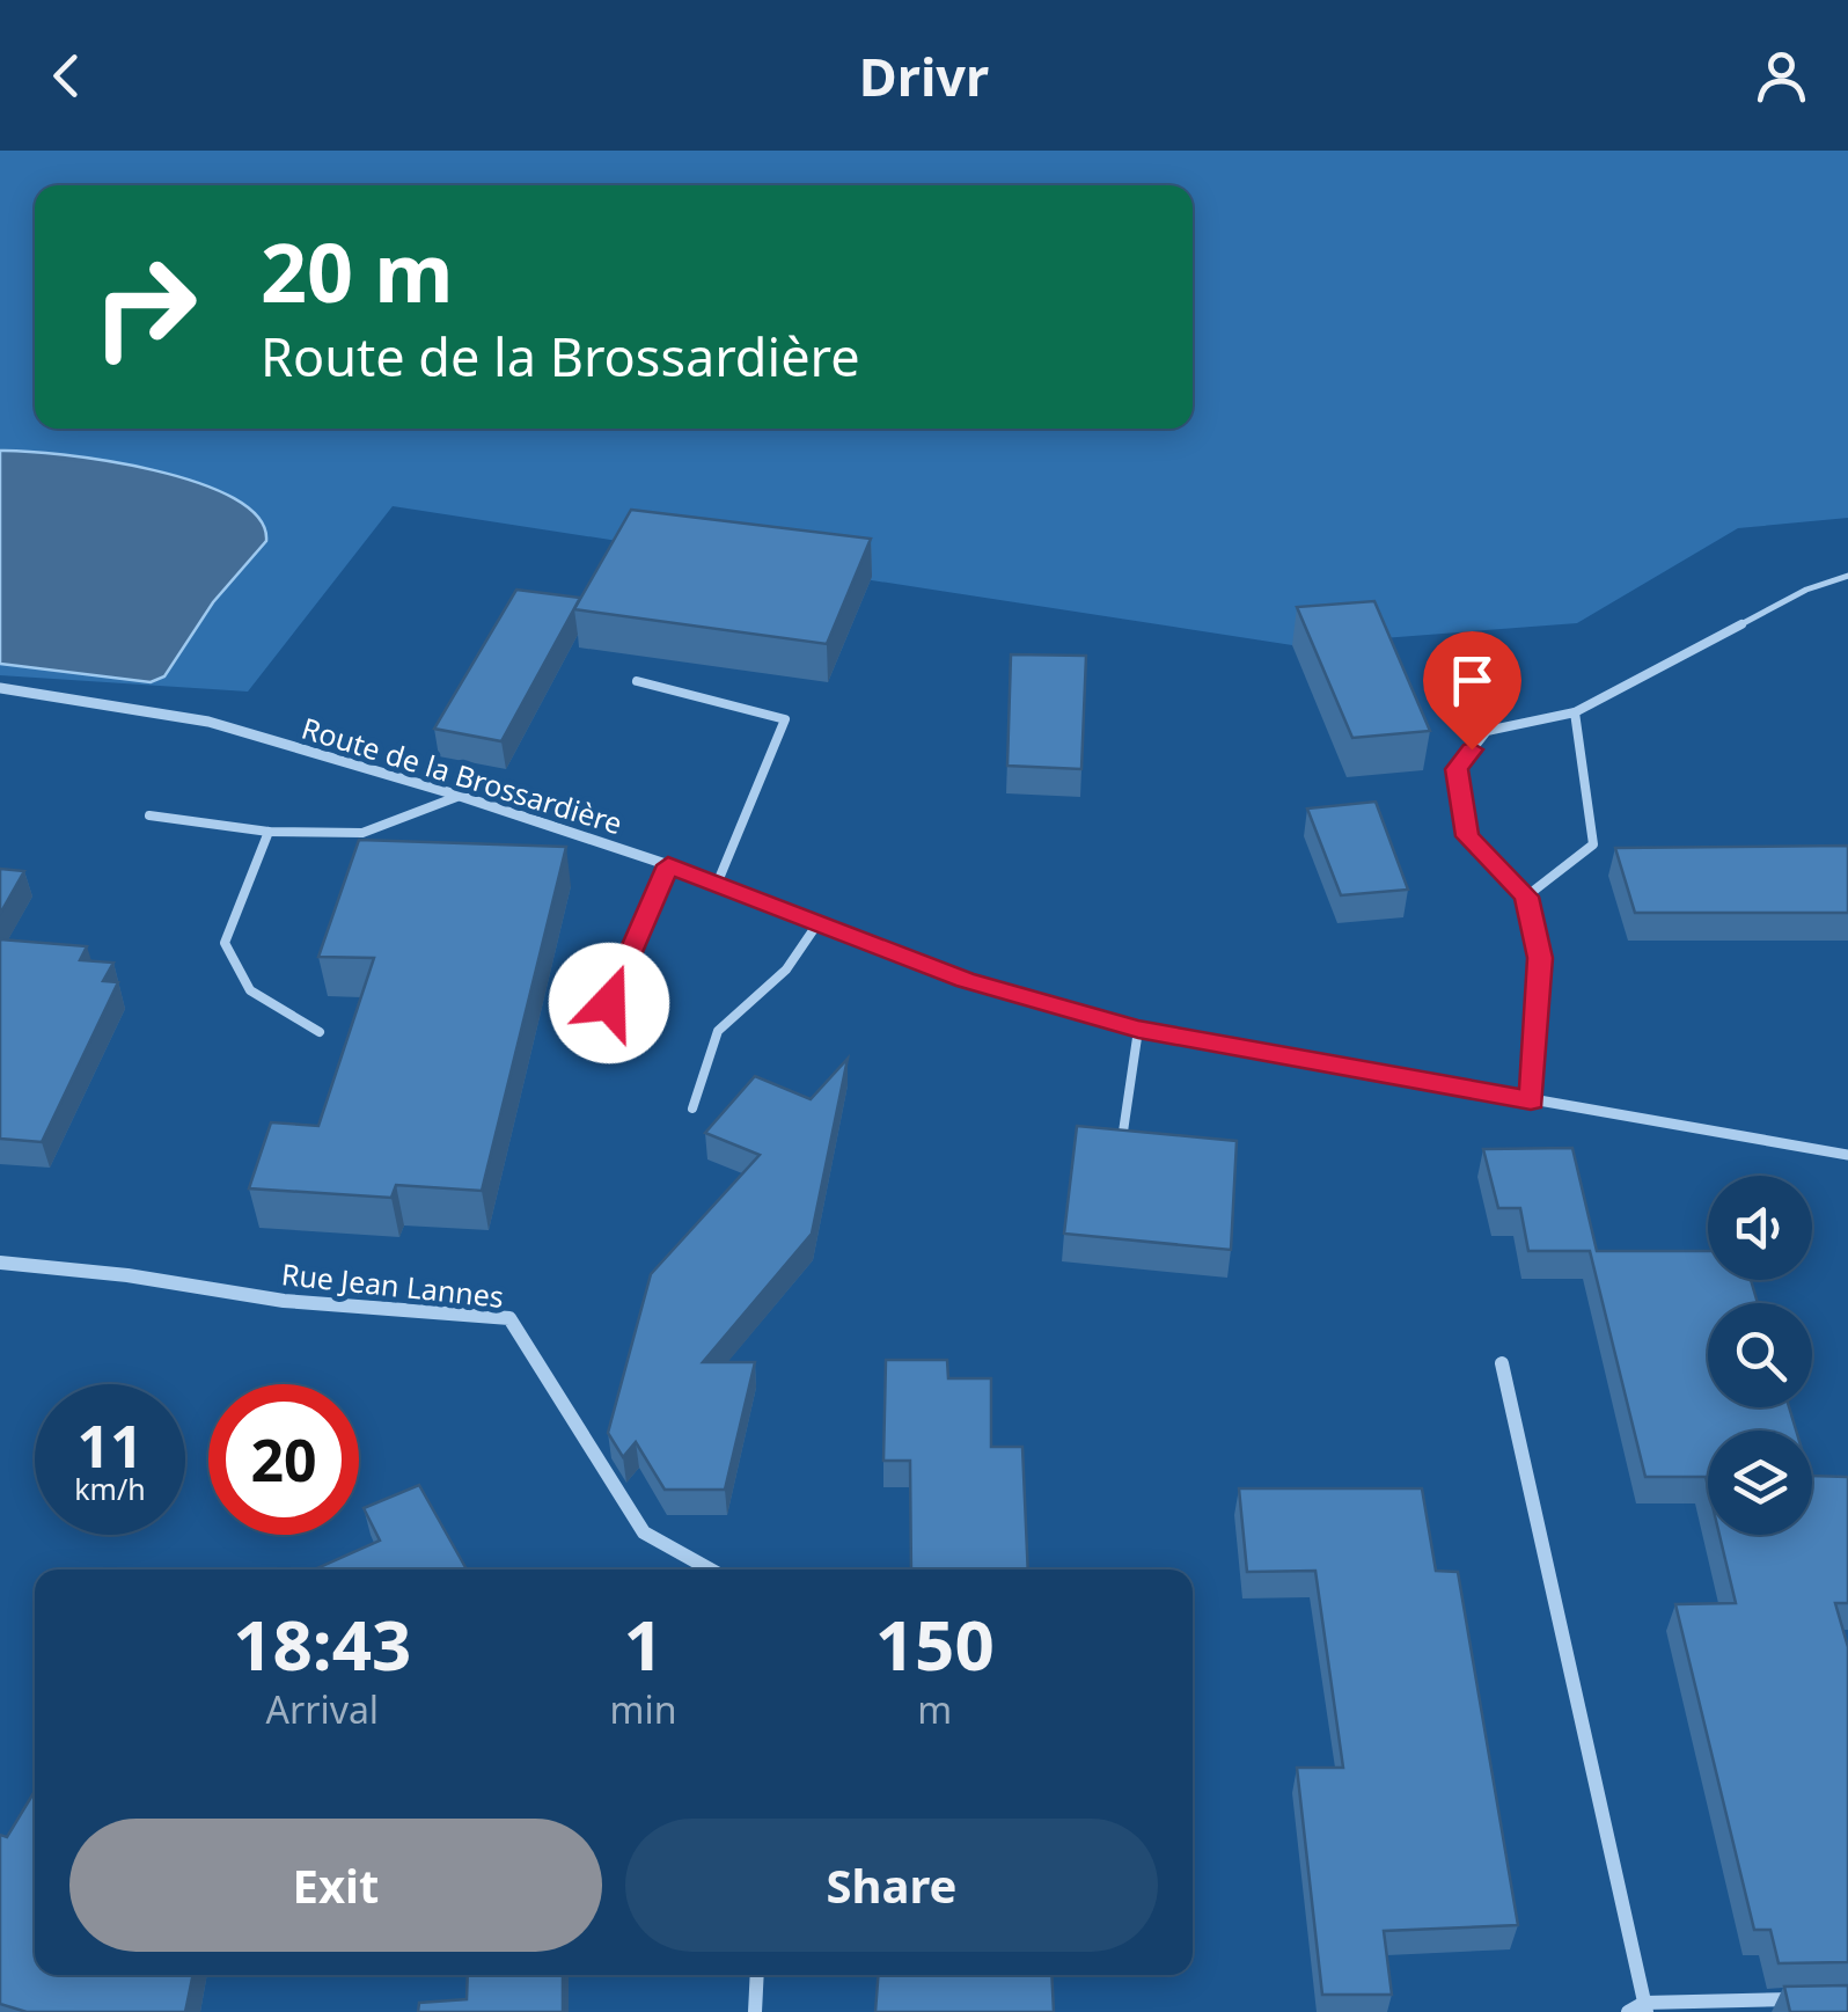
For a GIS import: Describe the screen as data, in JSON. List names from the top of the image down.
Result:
{
  "streets": {
    "street": ["Route de la Brossardière", "Rue Jean Lannes"]
  },
  "page": {
    "header": "Drivr",
    "turn": ["20 m", "Route de la Brossardière"],
    "speed": "11 km/h",
    "limit": "20",
    "eta": [
      "18:43",
      "Arrival",
      "1",
      "min",
      "150",
      "m"
    ],
    "buttons": ["Exit", "Share"]
  }
}
